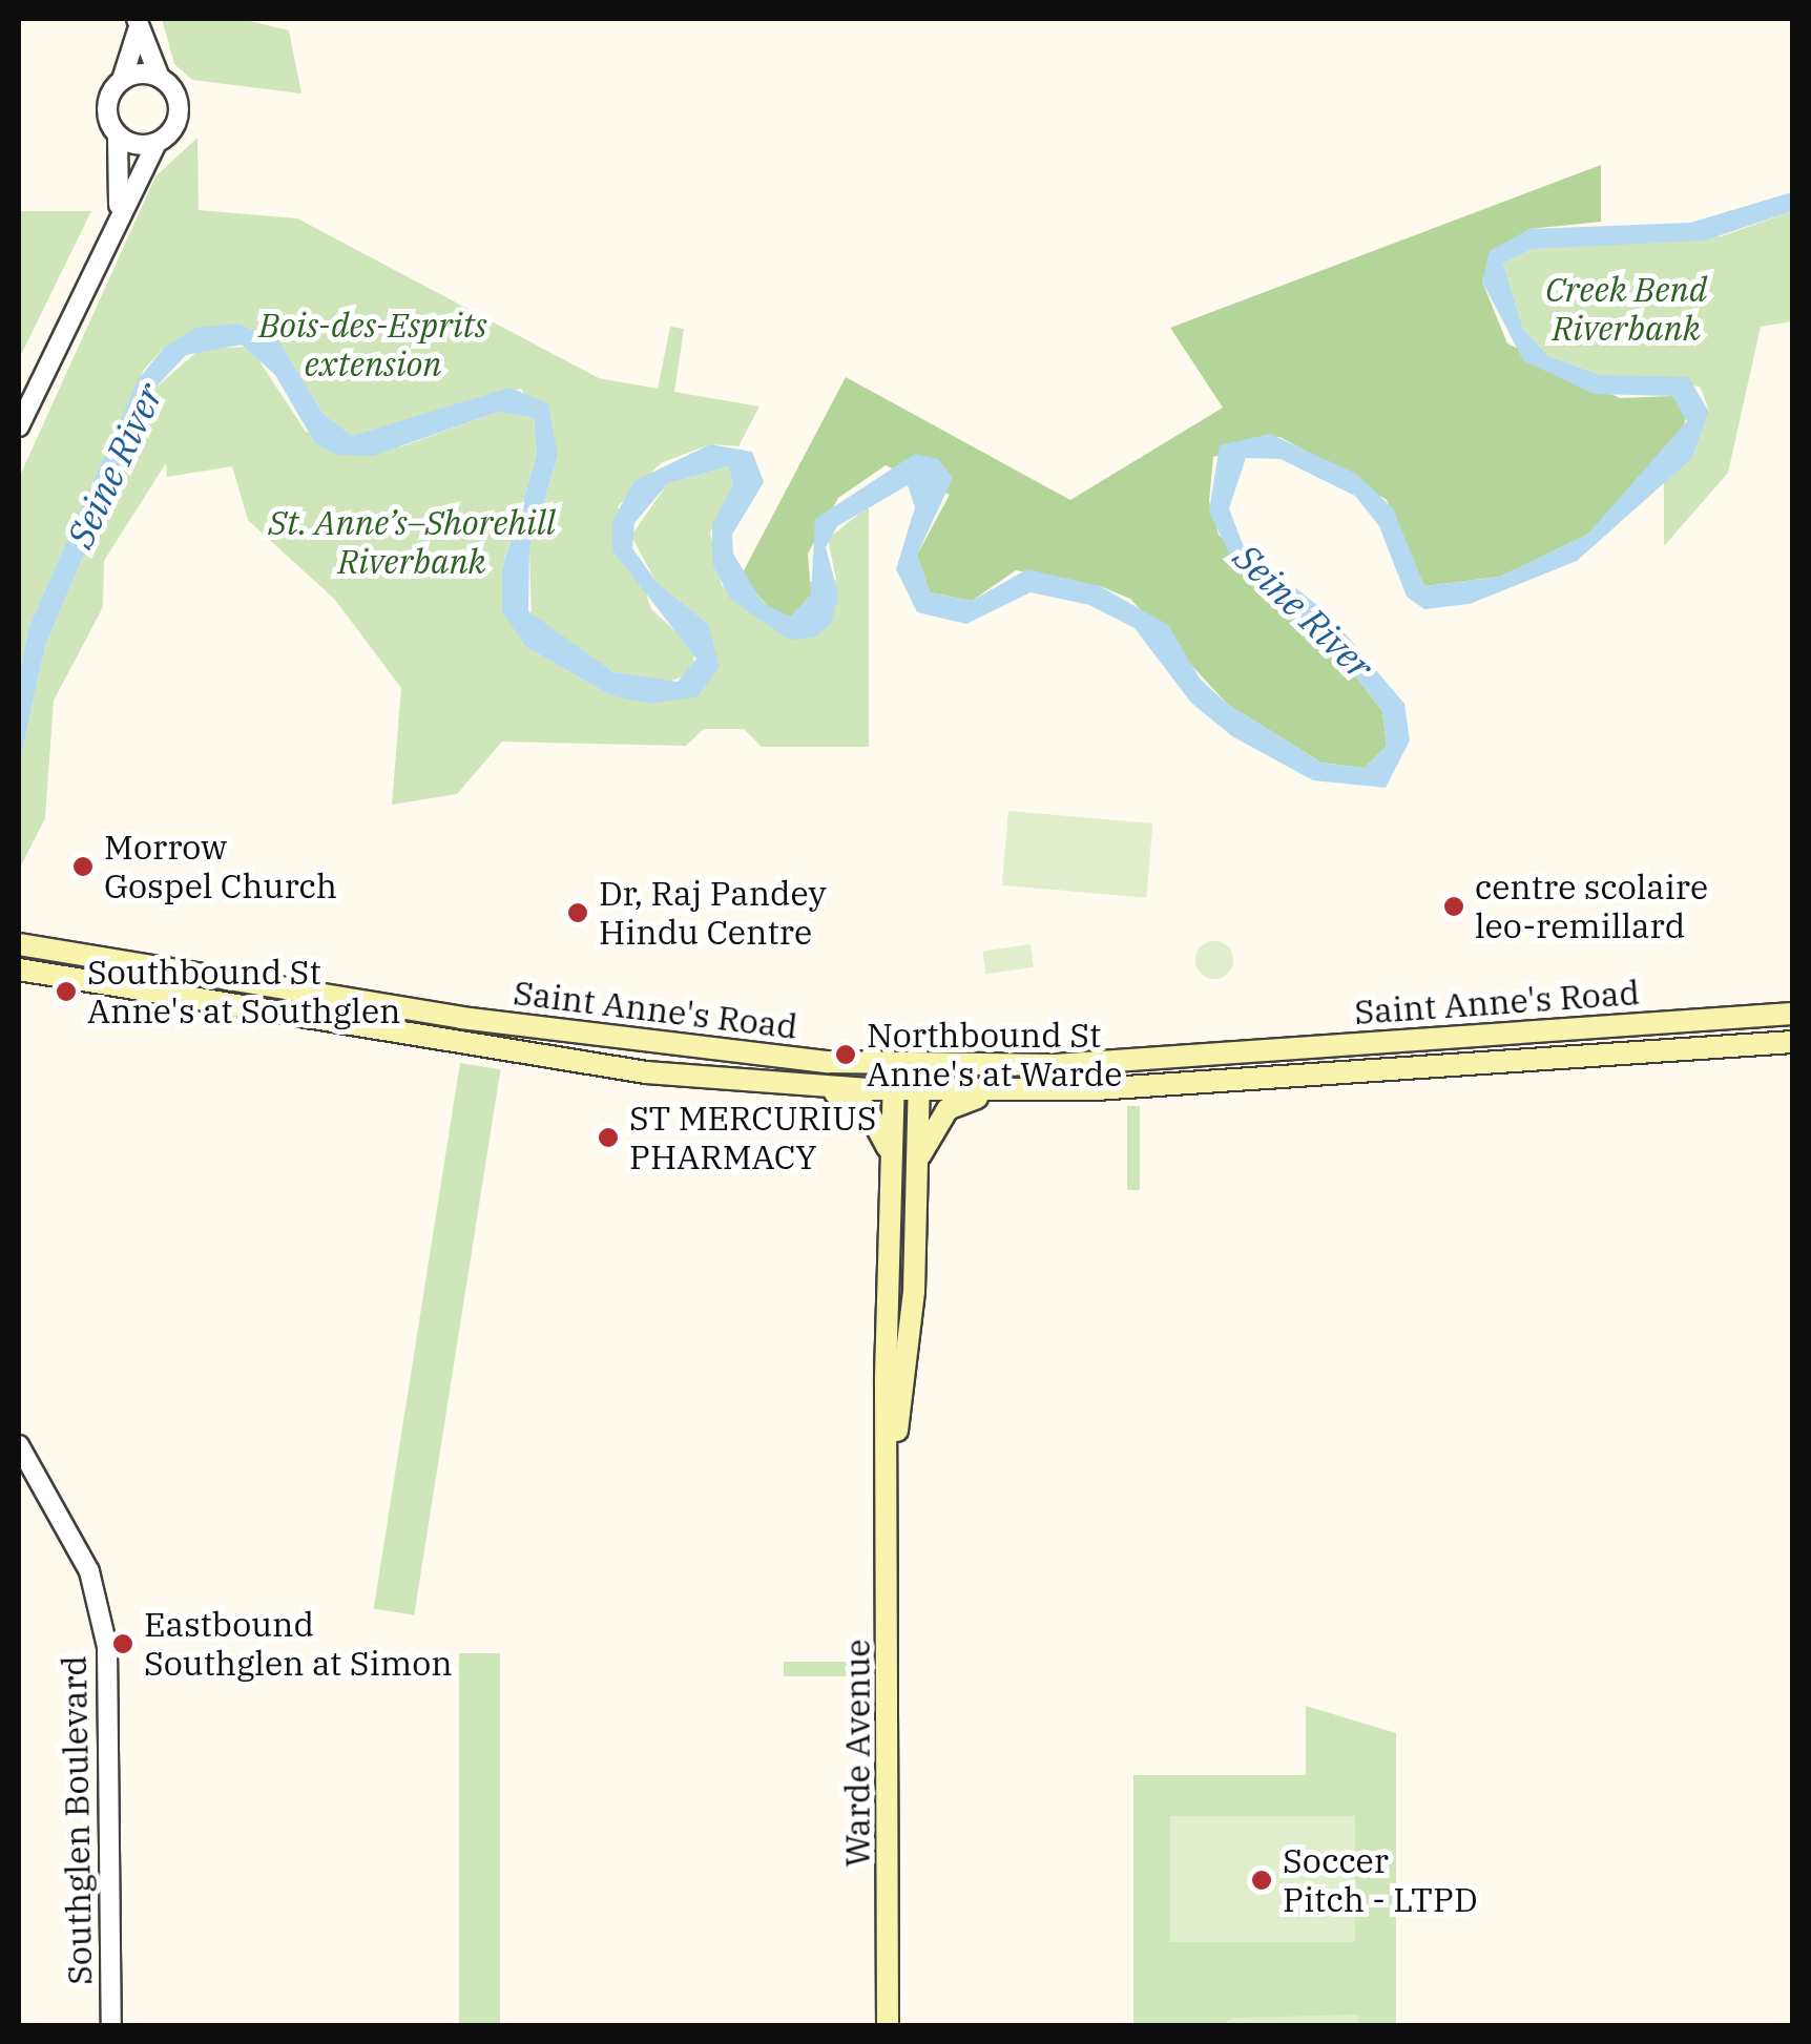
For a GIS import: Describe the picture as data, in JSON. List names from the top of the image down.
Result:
{
  "streets": {
    "main road": ["Saint Anne's Road", "Warde Avenue"],
    "street": ["Southglen Boulevard"]
  },
  "crossings": [
    ["Saint Anne's Road", "Warde Avenue"]
  ],
  "water": ["Seine River"],
  "parks": ["Creek Bend Riverbank", "Bois-des-Esprits extension", "St. Anne’s–Shorehill Riverbank"],
  "places": [
    "Morrow Gospel Church",
    "centre scolaire leo-remillard",
    "Dr, Raj Pandey Hindu Centre",
    "Southbound St Anne's at Southglen",
    "Northbound St Anne's at Warde",
    "ST MERCURIUS PHARMACY",
    "Eastbound Southglen at Simon",
    "Soccer Pitch - LTPD"
  ]
}
